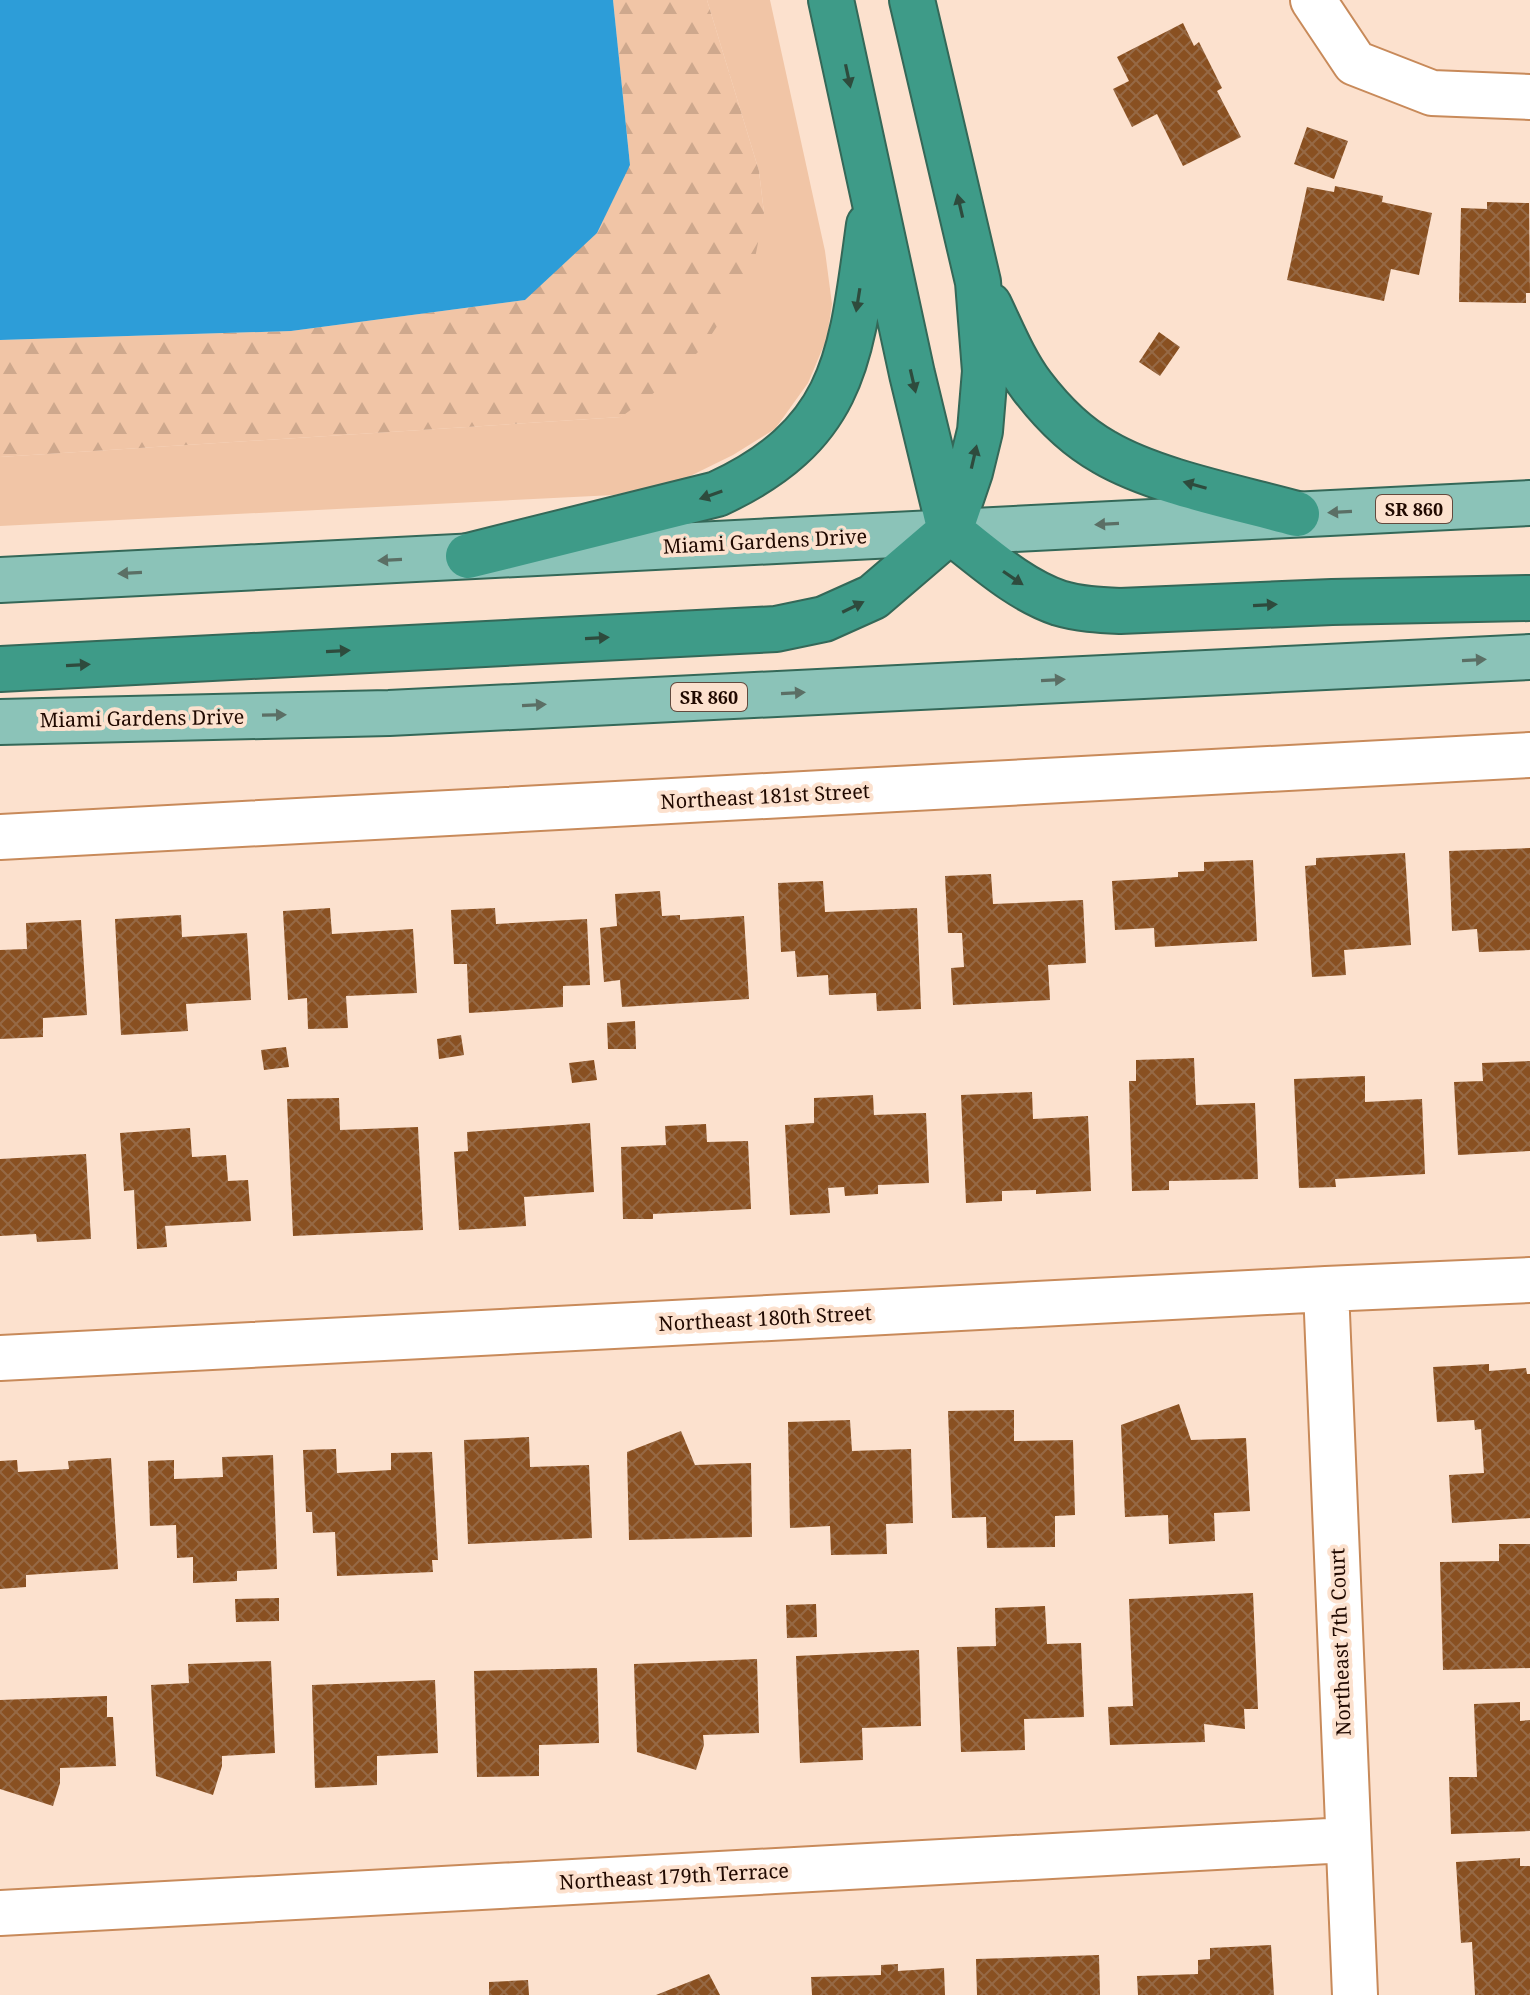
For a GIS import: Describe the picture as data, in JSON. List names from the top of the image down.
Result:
{
  "streets": {
    "main road": ["SR 860", "Miami Gardens Drive"],
    "street": [
      "Northeast 181st Street",
      "Northeast 180th Street",
      "Northeast 7th Court",
      "Northeast 179th Terrace"
    ]
  },
  "crossings": [
    ["Northeast 180th Street", "Northeast 7th Court"],
    ["Northeast 7th Court", "Northeast 179th Terrace"]
  ]
}
